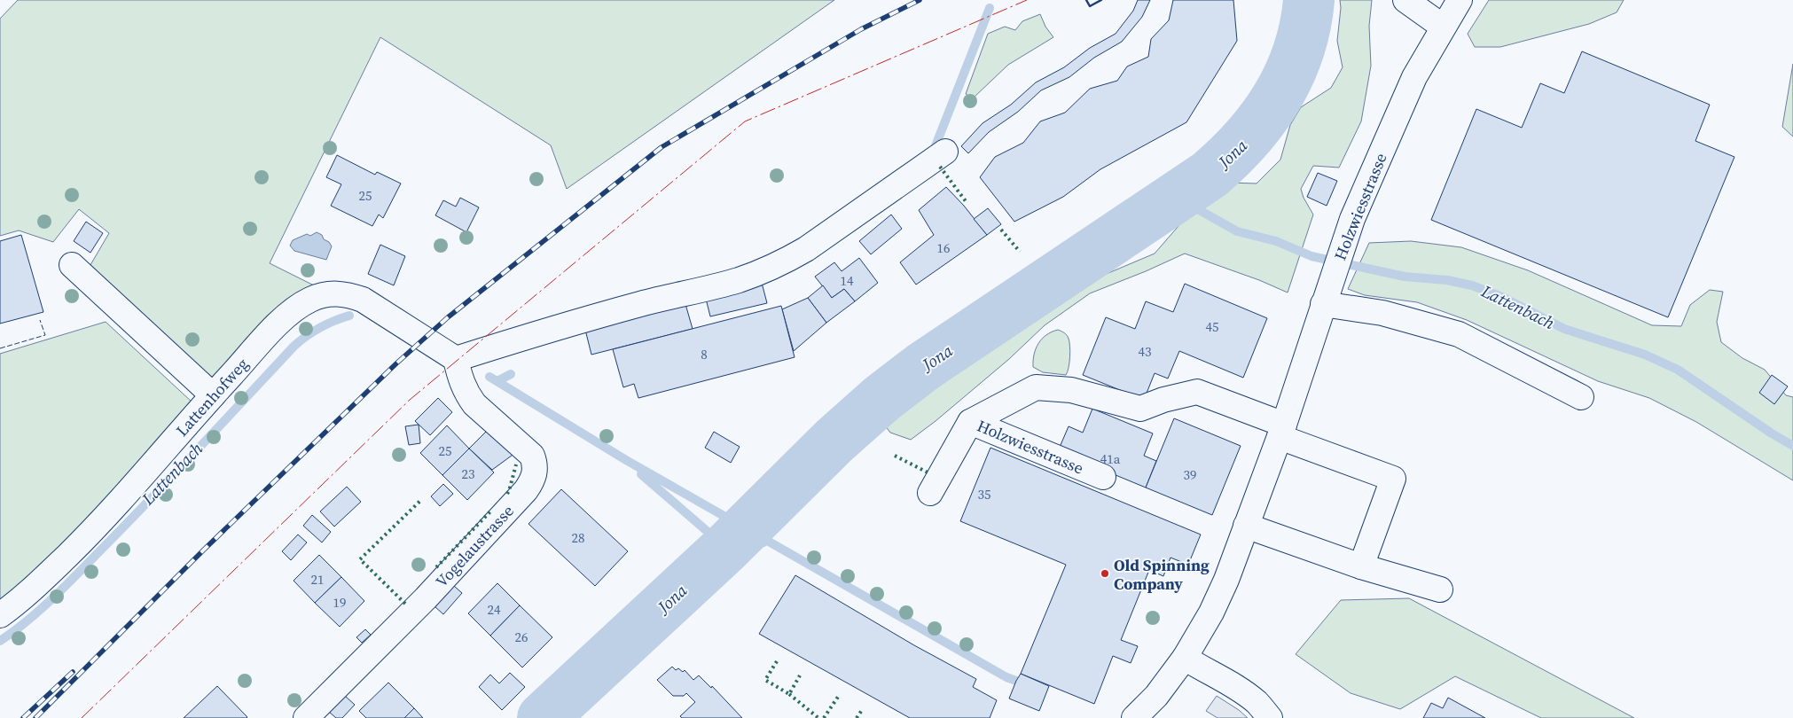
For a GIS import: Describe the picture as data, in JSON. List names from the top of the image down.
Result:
{
  "streets": {
    "street": ["Holzwiesstrasse", "Lattenhofweg", "Vogelaustrasse"]
  },
  "crossings": [
    ["Lattenhofweg", "Vogelaustrasse"]
  ],
  "water": ["Jona", "Lattenbach"],
  "places": ["Old Spinning Company"],
  "house_numbers": [
    "25",
    "16",
    "14",
    "45",
    "43",
    "8",
    "25",
    "41a",
    "23",
    "39",
    "35",
    "28",
    "21",
    "19",
    "24",
    "26"
  ]
}
